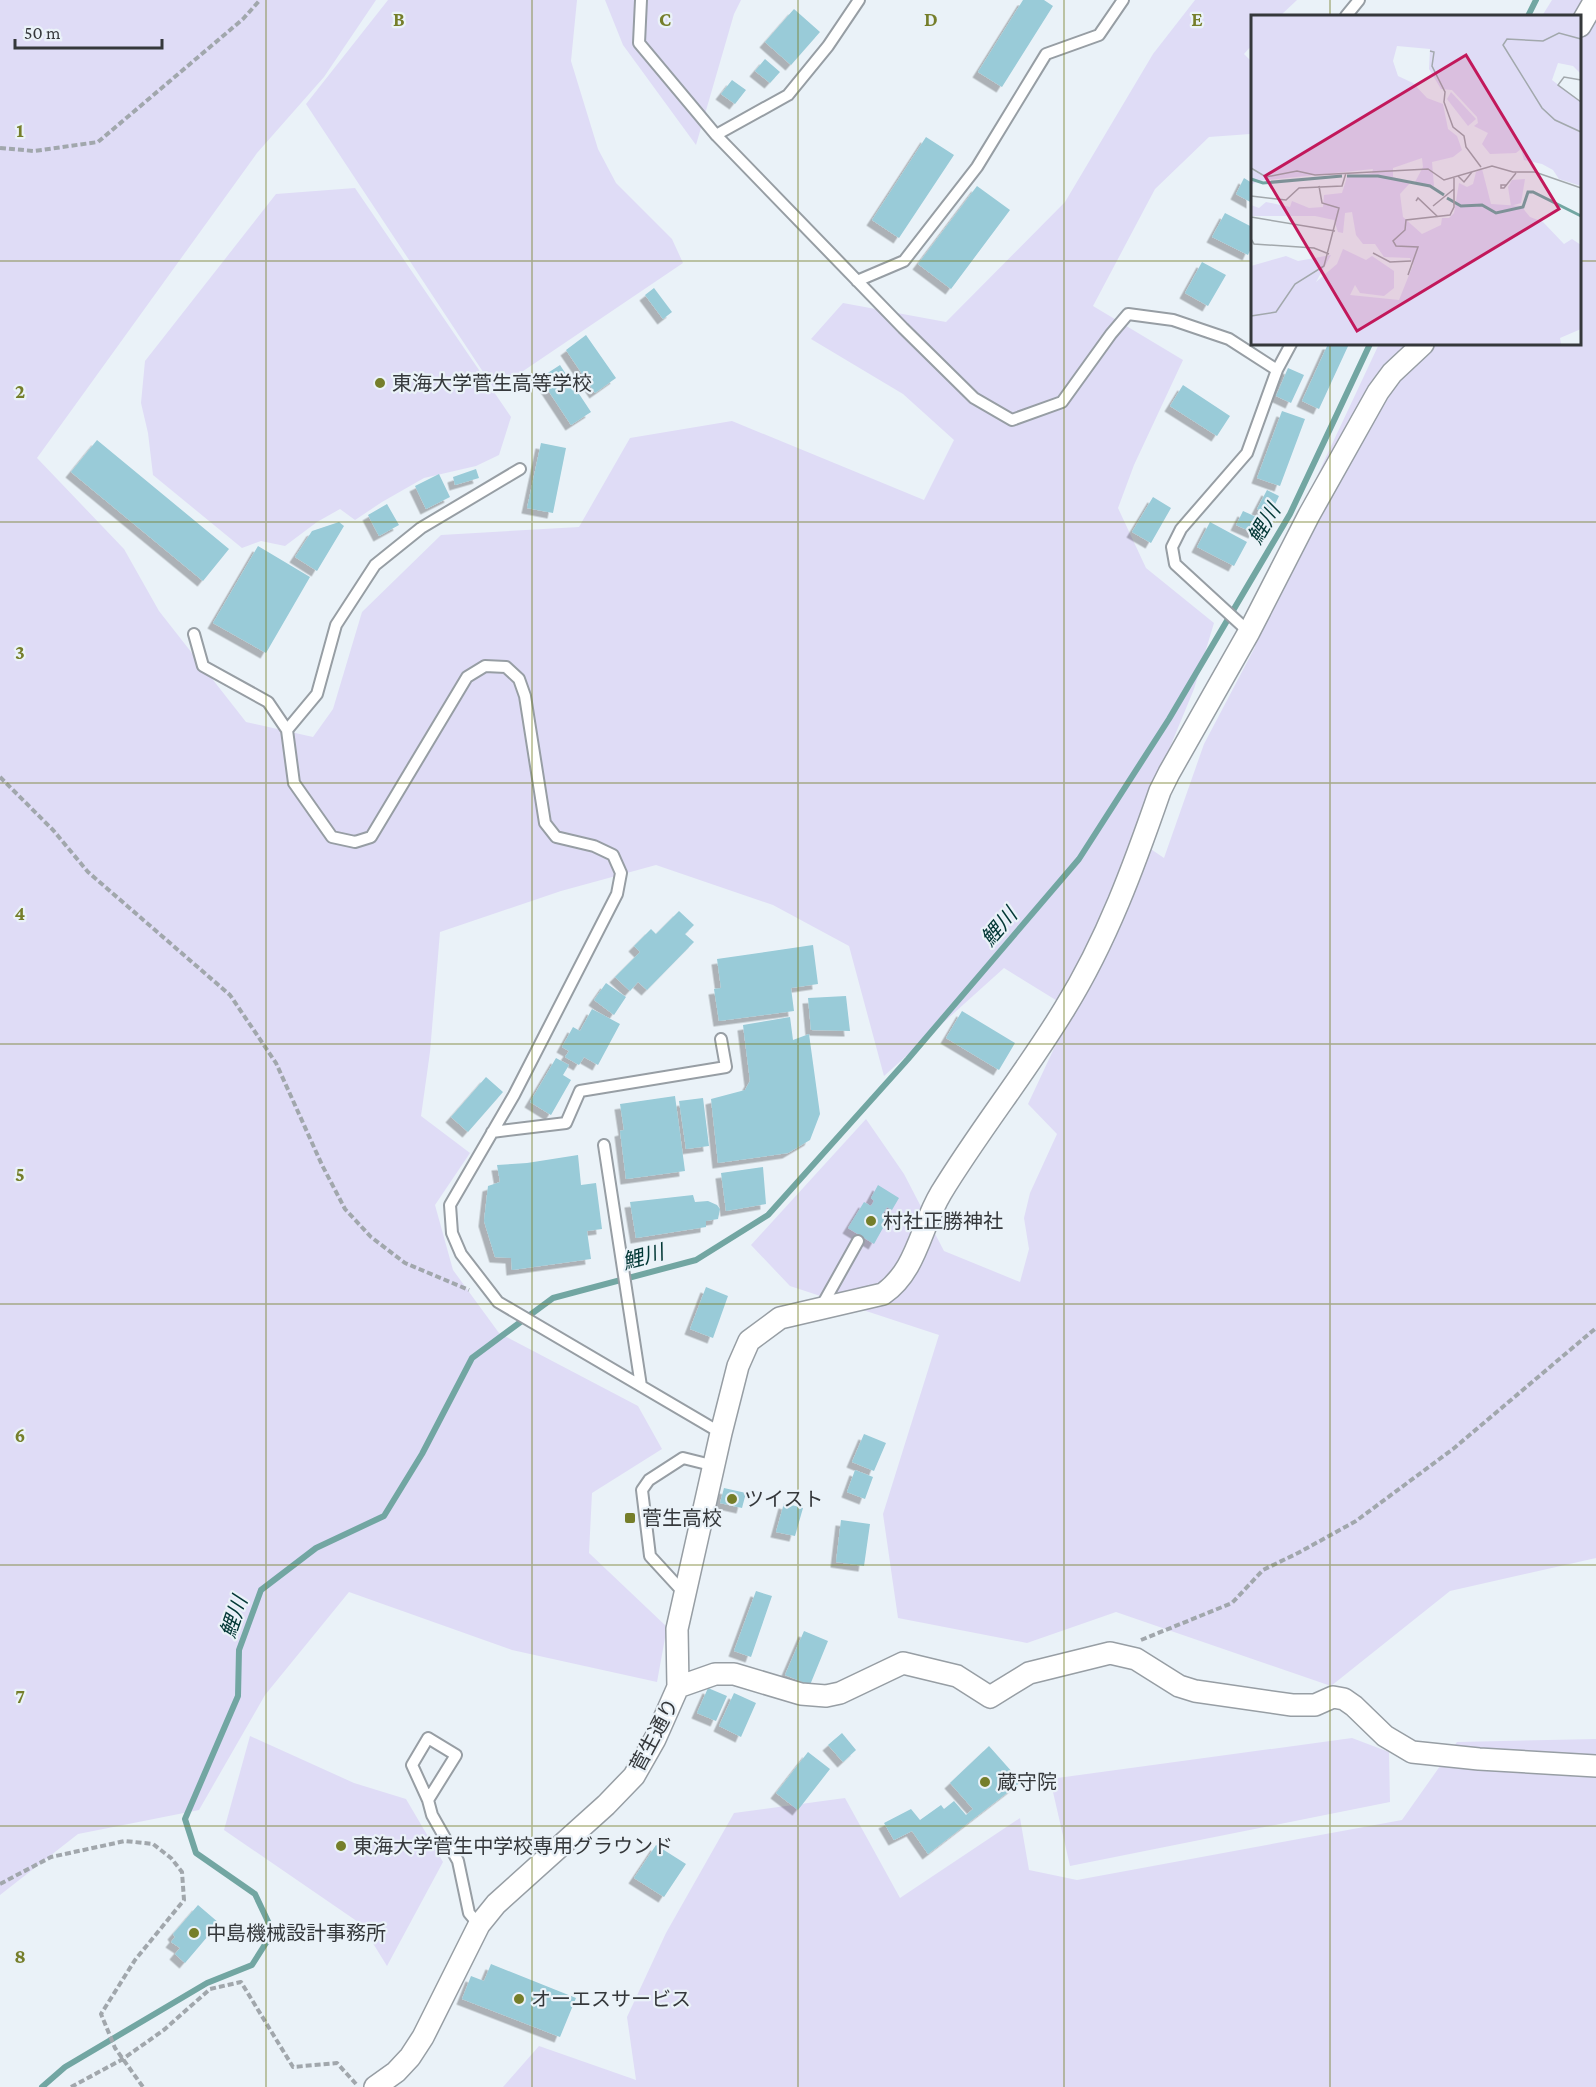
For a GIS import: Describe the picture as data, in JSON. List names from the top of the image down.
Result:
{
  "streets": {
    "street": ["菅生通り"]
  },
  "water": ["鯉川"],
  "places": {
    "other": [
      "東海大学菅生高等学校",
      "村社正勝神社",
      "ツイスト",
      "蔵守院",
      "東海大学菅生中学校専用グラウンド",
      "中島機械設計事務所",
      "オーエスサービス"
    ],
    "transit": ["菅生高校"]
  },
  "scale_bar": "50 m",
  "grid": {
    "columns": [
      "B",
      "C",
      "D",
      "E"
    ],
    "rows": [
      "1",
      "2",
      "3",
      "4",
      "5",
      "6",
      "7",
      "8"
    ]
  }
}
